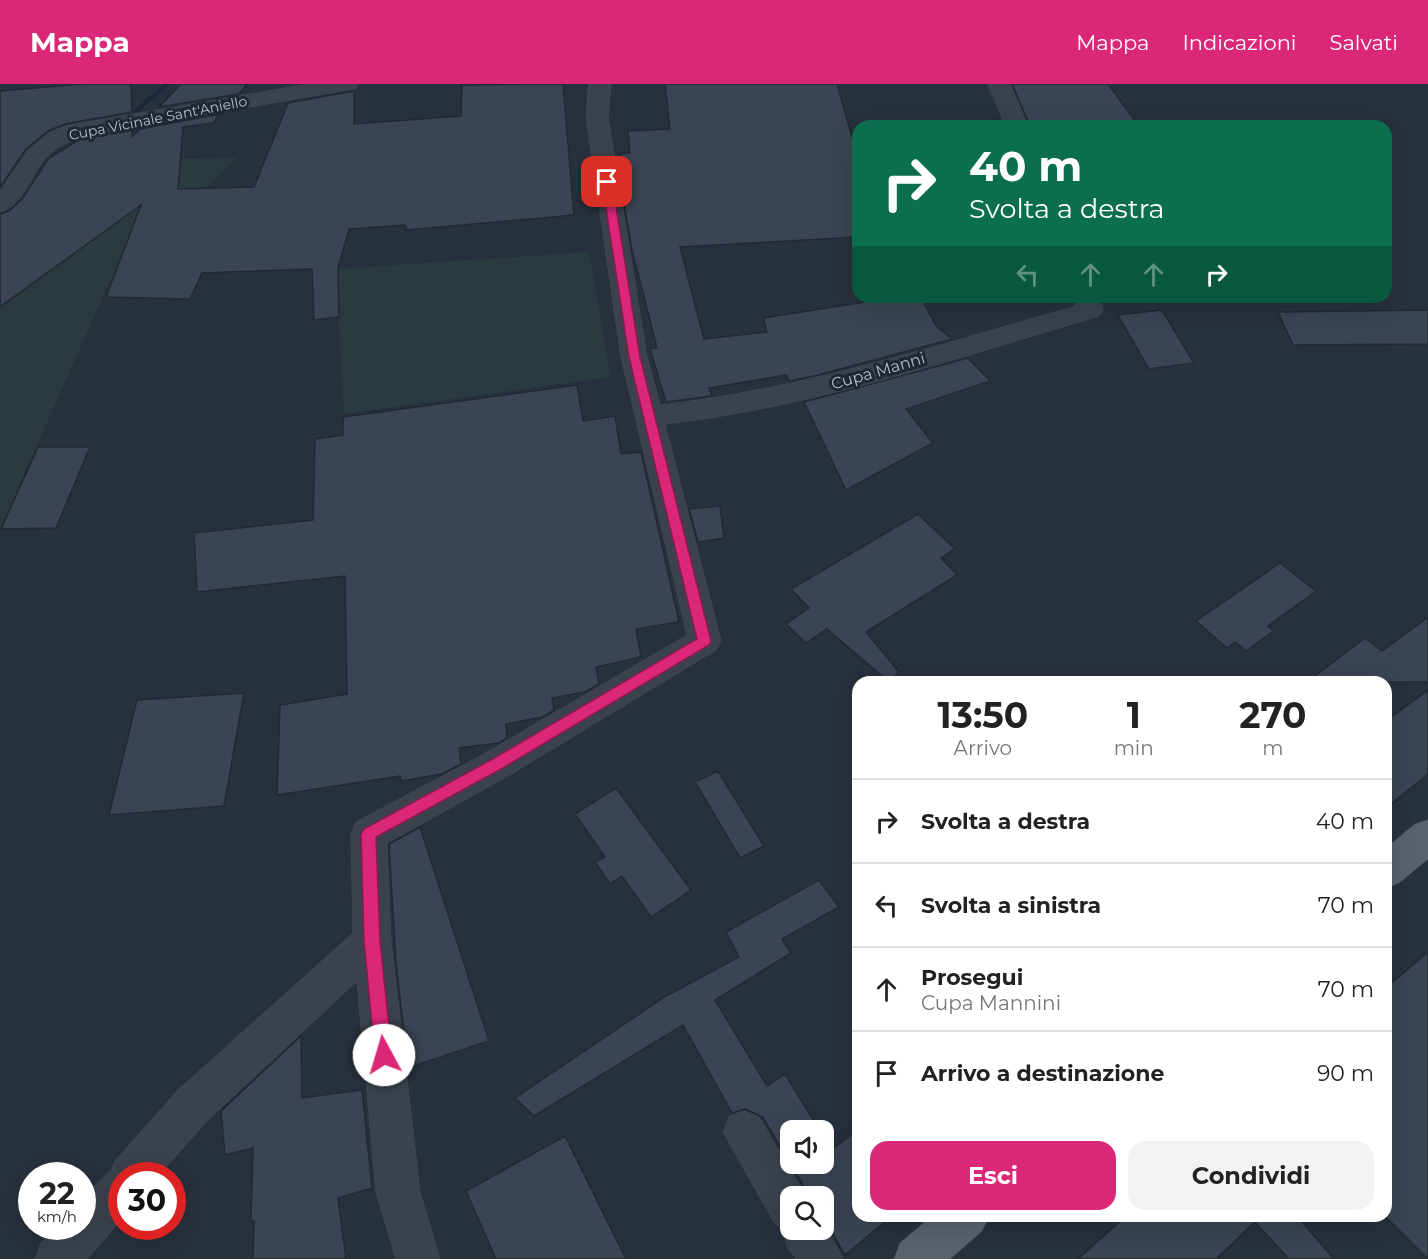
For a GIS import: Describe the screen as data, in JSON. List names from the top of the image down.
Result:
{
  "streets": {
    "street": ["Cupa Vicinale Sant'Aniello", "Cupa Manni"]
  },
  "page": {
    "header": "Mappa",
    "nav": ["Mappa", "Indicazioni", "Salvati"],
    "turn": ["40 m", "Svolta a destra"],
    "eta": [
      "13:50",
      "Arrivo",
      "1",
      "min",
      "270",
      "m"
    ],
    "list": [
      {
        "name": "Svolta a destra",
        "value": "40 m"
      },
      {
        "name": "Svolta a sinistra",
        "value": "70 m"
      },
      {
        "name": "Prosegui",
        "note": "Cupa Mannini",
        "value": "70 m"
      },
      {
        "name": "Arrivo a destinazione",
        "value": "90 m"
      }
    ],
    "buttons": ["Esci", "Condividi"],
    "speed": "22 km/h",
    "limit": "30"
  }
}
